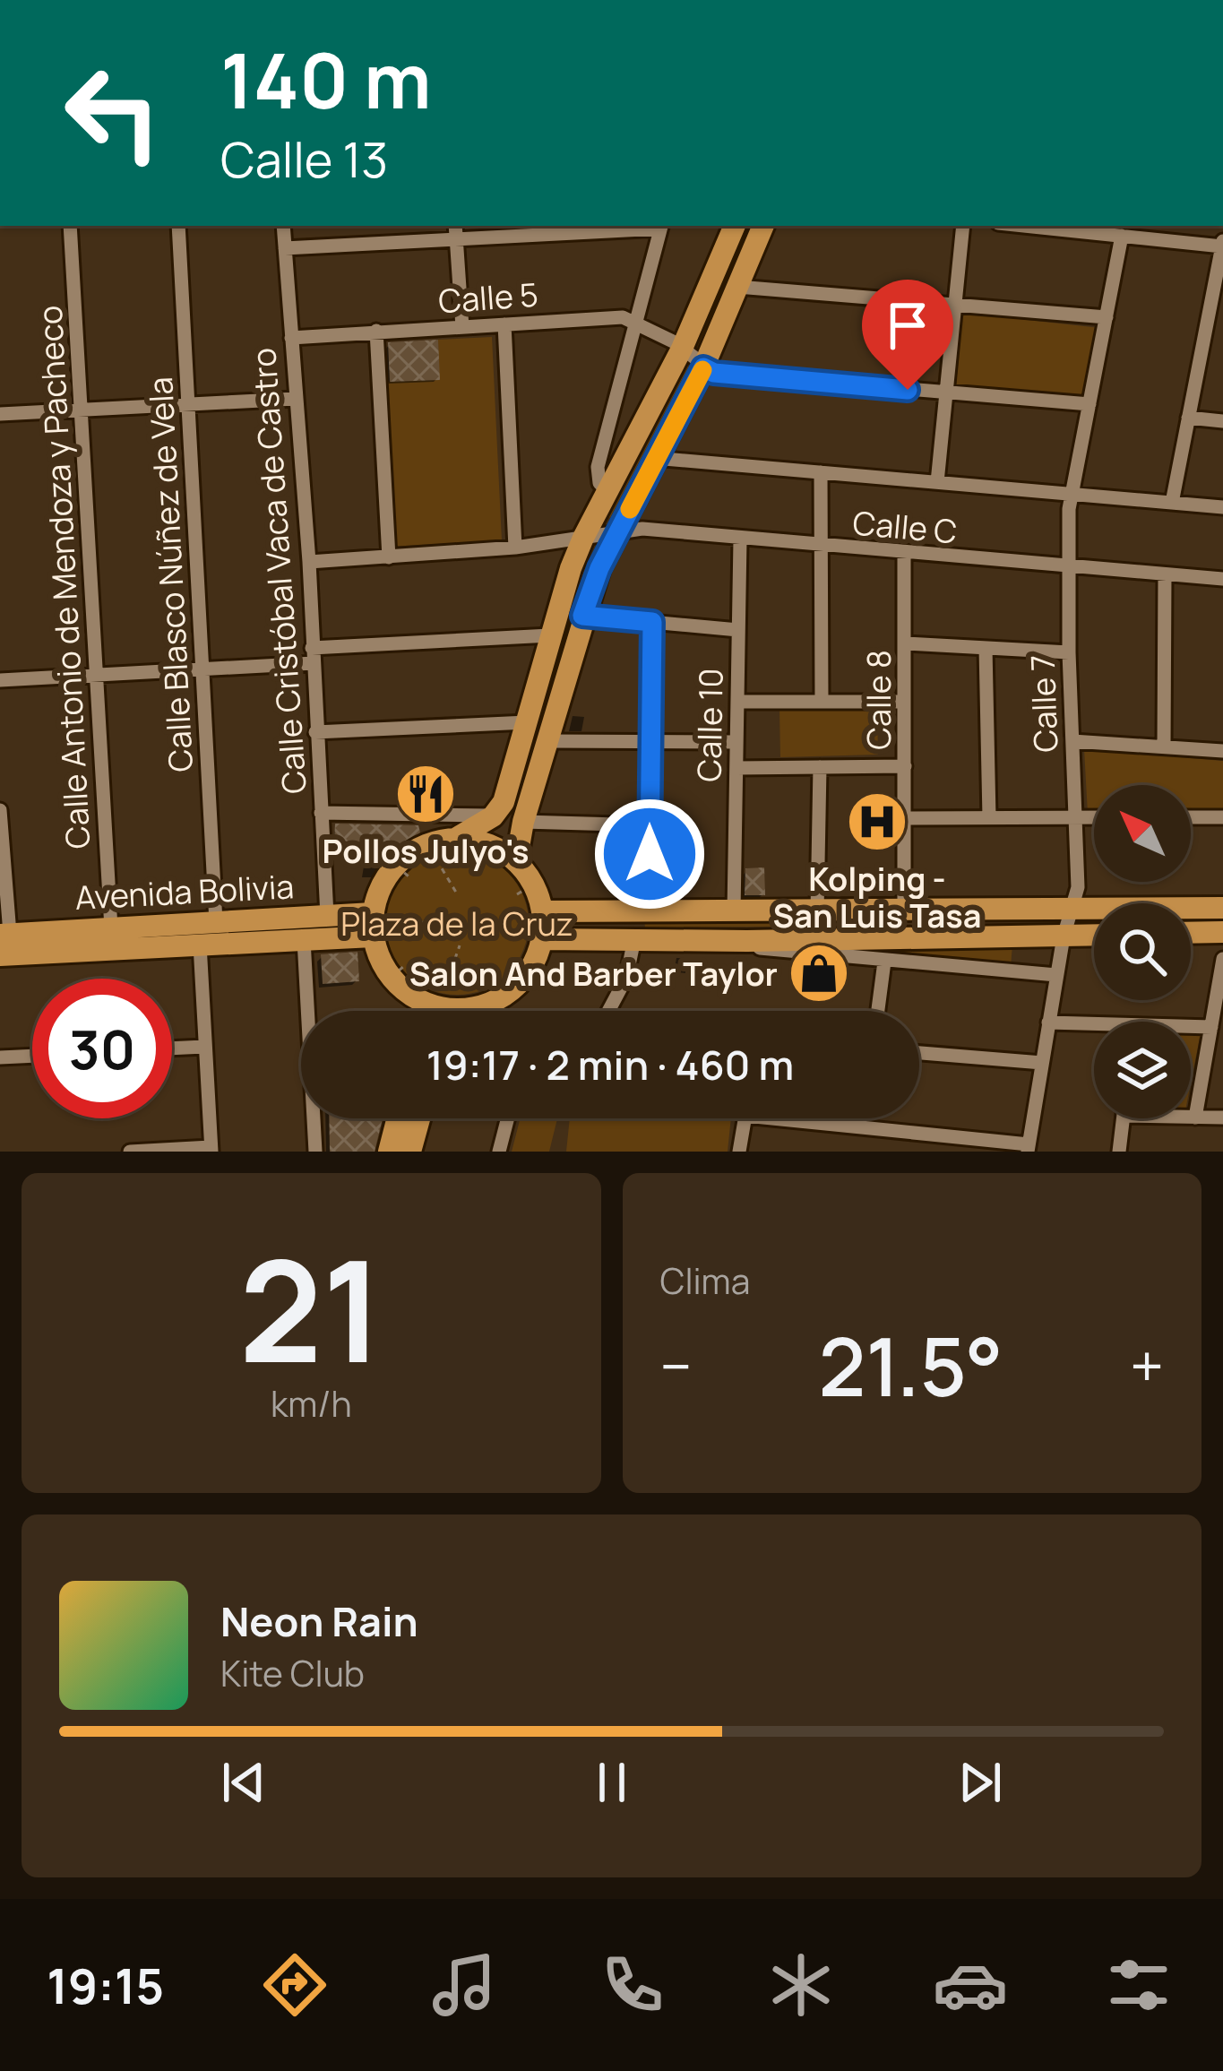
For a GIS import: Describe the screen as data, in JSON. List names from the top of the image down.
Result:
{
  "streets": {
    "main road": ["Avenida Bolivia"],
    "street": [
      "Calle 5",
      "Calle C",
      "Calle Cristóbal Vaca de Castro",
      "Calle Blasco Núñez de Vela",
      "Calle Antonio de Mendoza y Pacheco",
      "Calle 8",
      "Calle 7",
      "Calle 10"
    ]
  },
  "crossings": [
    ["Calle 5", "Calle Cristóbal Vaca de Castro"],
    ["Calle C", "Calle Cristóbal Vaca de Castro"],
    ["Calle C", "Calle 8"],
    ["Calle C", "Calle 7"],
    ["Calle C", "Calle 10"],
    ["Calle Cristóbal Vaca de Castro", "Avenida Bolivia"],
    ["Calle Blasco Núñez de Vela", "Avenida Bolivia"],
    ["Calle Antonio de Mendoza y Pacheco", "Avenida Bolivia"]
  ],
  "parks": ["Plaza de la Cruz"],
  "places": {
    "restaurant": ["Pollos Julyo's"],
    "hospital": ["Kolping - San Luis Tasa"],
    "shop": ["Salon And Barber Taylor"]
  },
  "north": "top left",
  "page": {
    "turn": ["140 m", "Calle 13"],
    "limit": "30",
    "trip": "19:17 · 2 min · 460 m",
    "tile": [
      ["21", "km/h"],
      "Clima"
    ],
    "heat": ["−", "21.5°", "+"],
    "song": ["Neon Rain", "Kite Club"],
    "tabs": "19:15"
  }
}
